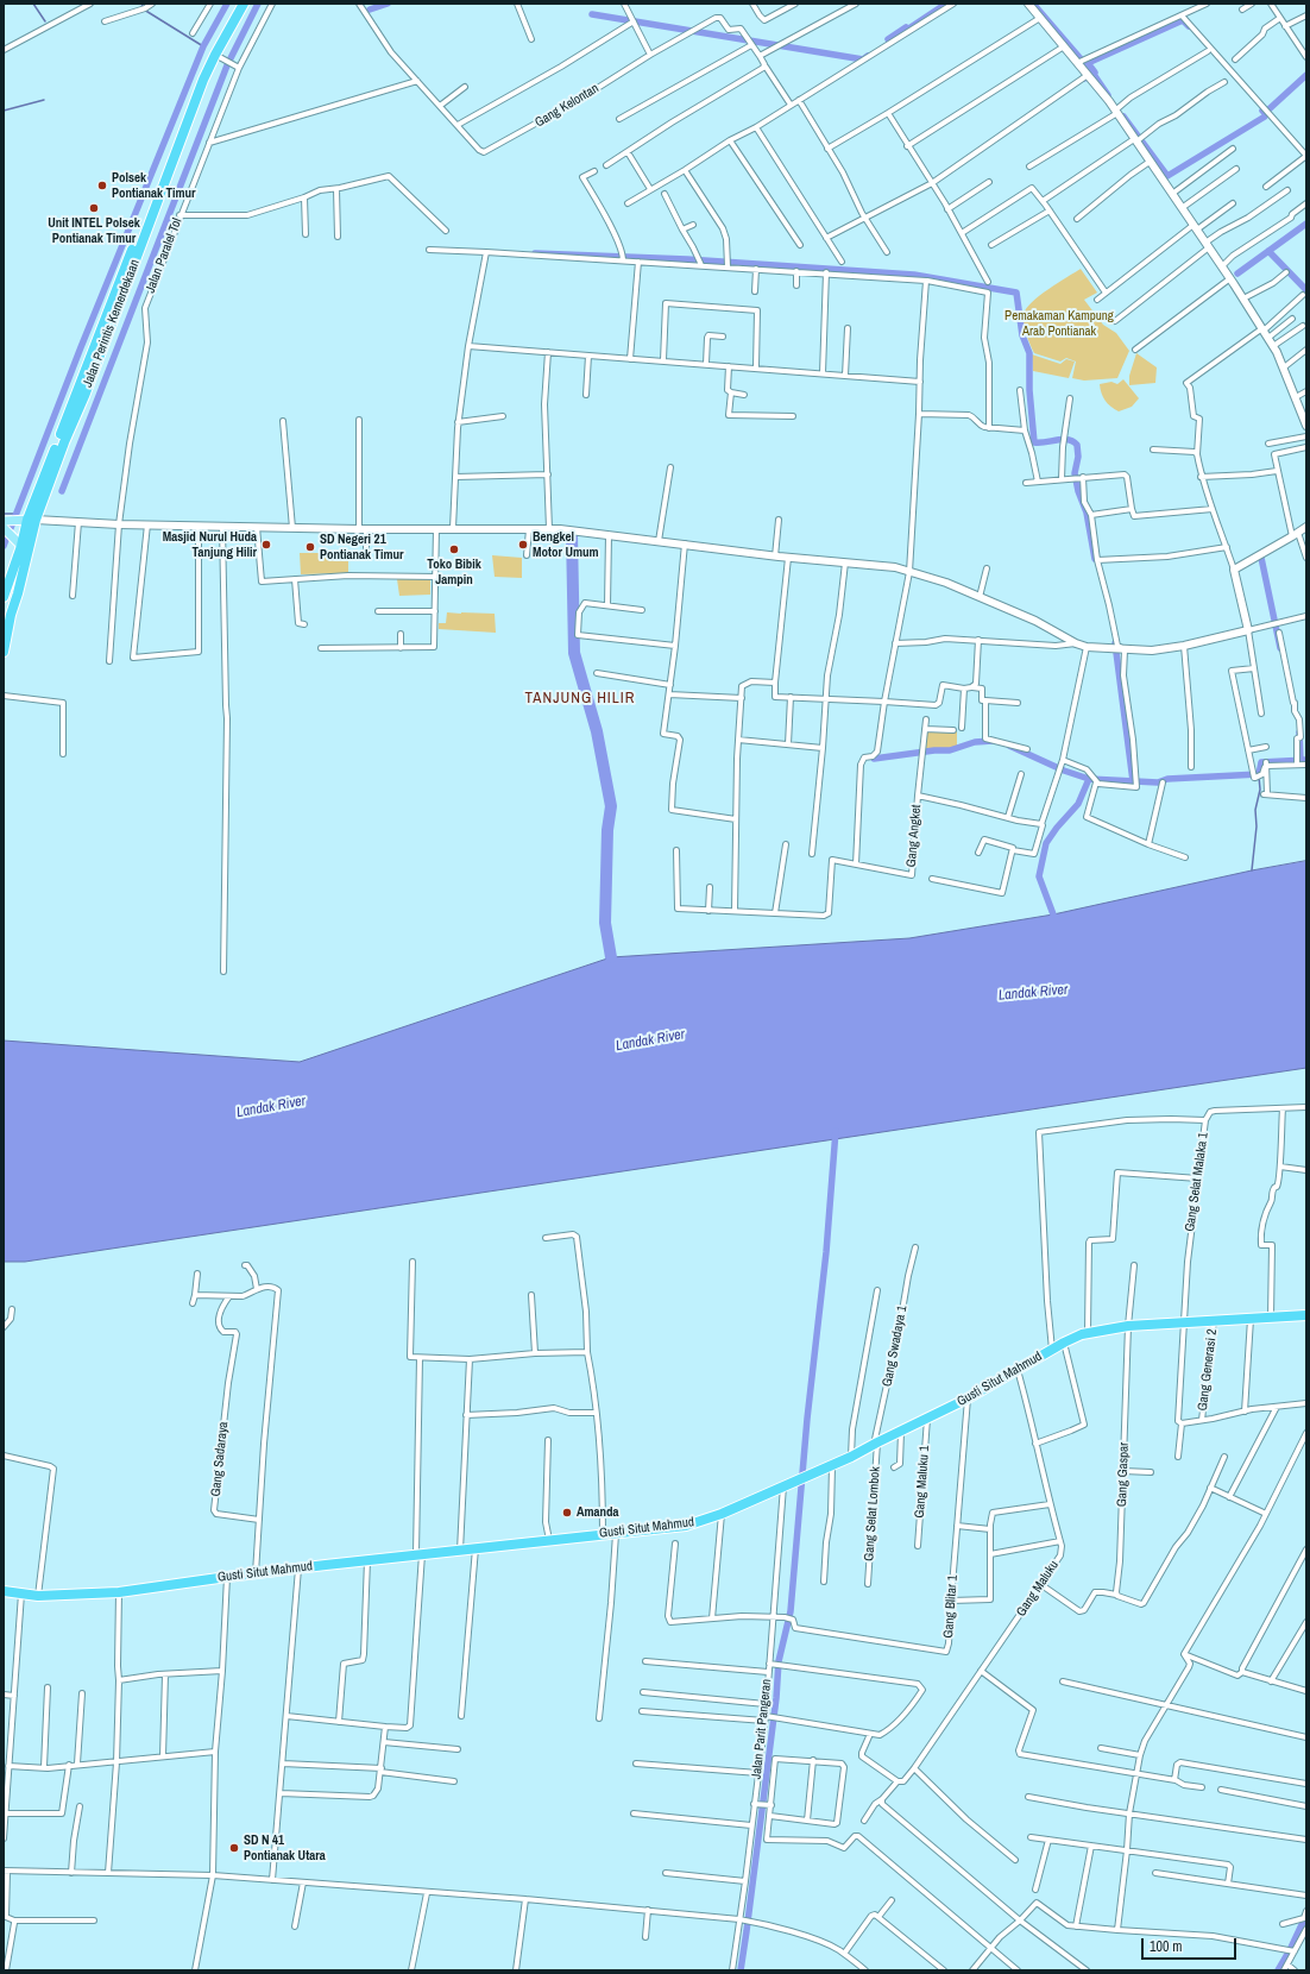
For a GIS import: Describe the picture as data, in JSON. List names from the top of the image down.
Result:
{
  "streets": {
    "highway": ["Jalan Perintis Kemerdekaan", "Gusti Situt Mahmud"],
    "street": [
      "Gang Kelontan",
      "Jalan Paralel Tol",
      "Gang Angket",
      "Gang Selat Malaka 1",
      "Gang Swadaya 1",
      "Gang Generasi 2",
      "Gang Sadaraya",
      "Gang Gaspar",
      "Gang Maluku 1",
      "Gang Selat Lombok",
      "Gang Maluku",
      "Gang Blitar 1",
      "Jalan Parit Pangeran"
    ]
  },
  "crossings": [
    ["Gang Selat Malaka 1", "Gusti Situt Mahmud"],
    ["Gang Swadaya 1", "Gusti Situt Mahmud"],
    ["Gang Swadaya 1", "Gang Selat Lombok"],
    ["Gang Generasi 2", "Gusti Situt Mahmud"],
    ["Gusti Situt Mahmud", "Gang Gaspar"],
    ["Gusti Situt Mahmud", "Gang Maluku 1"],
    ["Gusti Situt Mahmud", "Gang Selat Lombok"],
    ["Gusti Situt Mahmud", "Gang Maluku"],
    ["Gusti Situt Mahmud", "Gang Blitar 1"],
    ["Gusti Situt Mahmud", "Jalan Parit Pangeran"],
    ["Gang Blitar 1", "Jalan Parit Pangeran"]
  ],
  "districts": ["TANJUNG HILIR"],
  "water": ["Landak River"],
  "parks": ["Pemakaman Kampung Arab Pontianak"],
  "places": [
    "Polsek Pontianak Timur",
    "Unit INTEL Polsek Pontianak Timur",
    "Masjid Nurul Huda Tanjung Hilir",
    "Bengkel Motor Umum",
    "SD Negeri 21 Pontianak Timur",
    "Toko Bibik Jampin",
    "Amanda",
    "SD N 41 Pontianak Utara"
  ],
  "scale_bar": "100 m"
}
